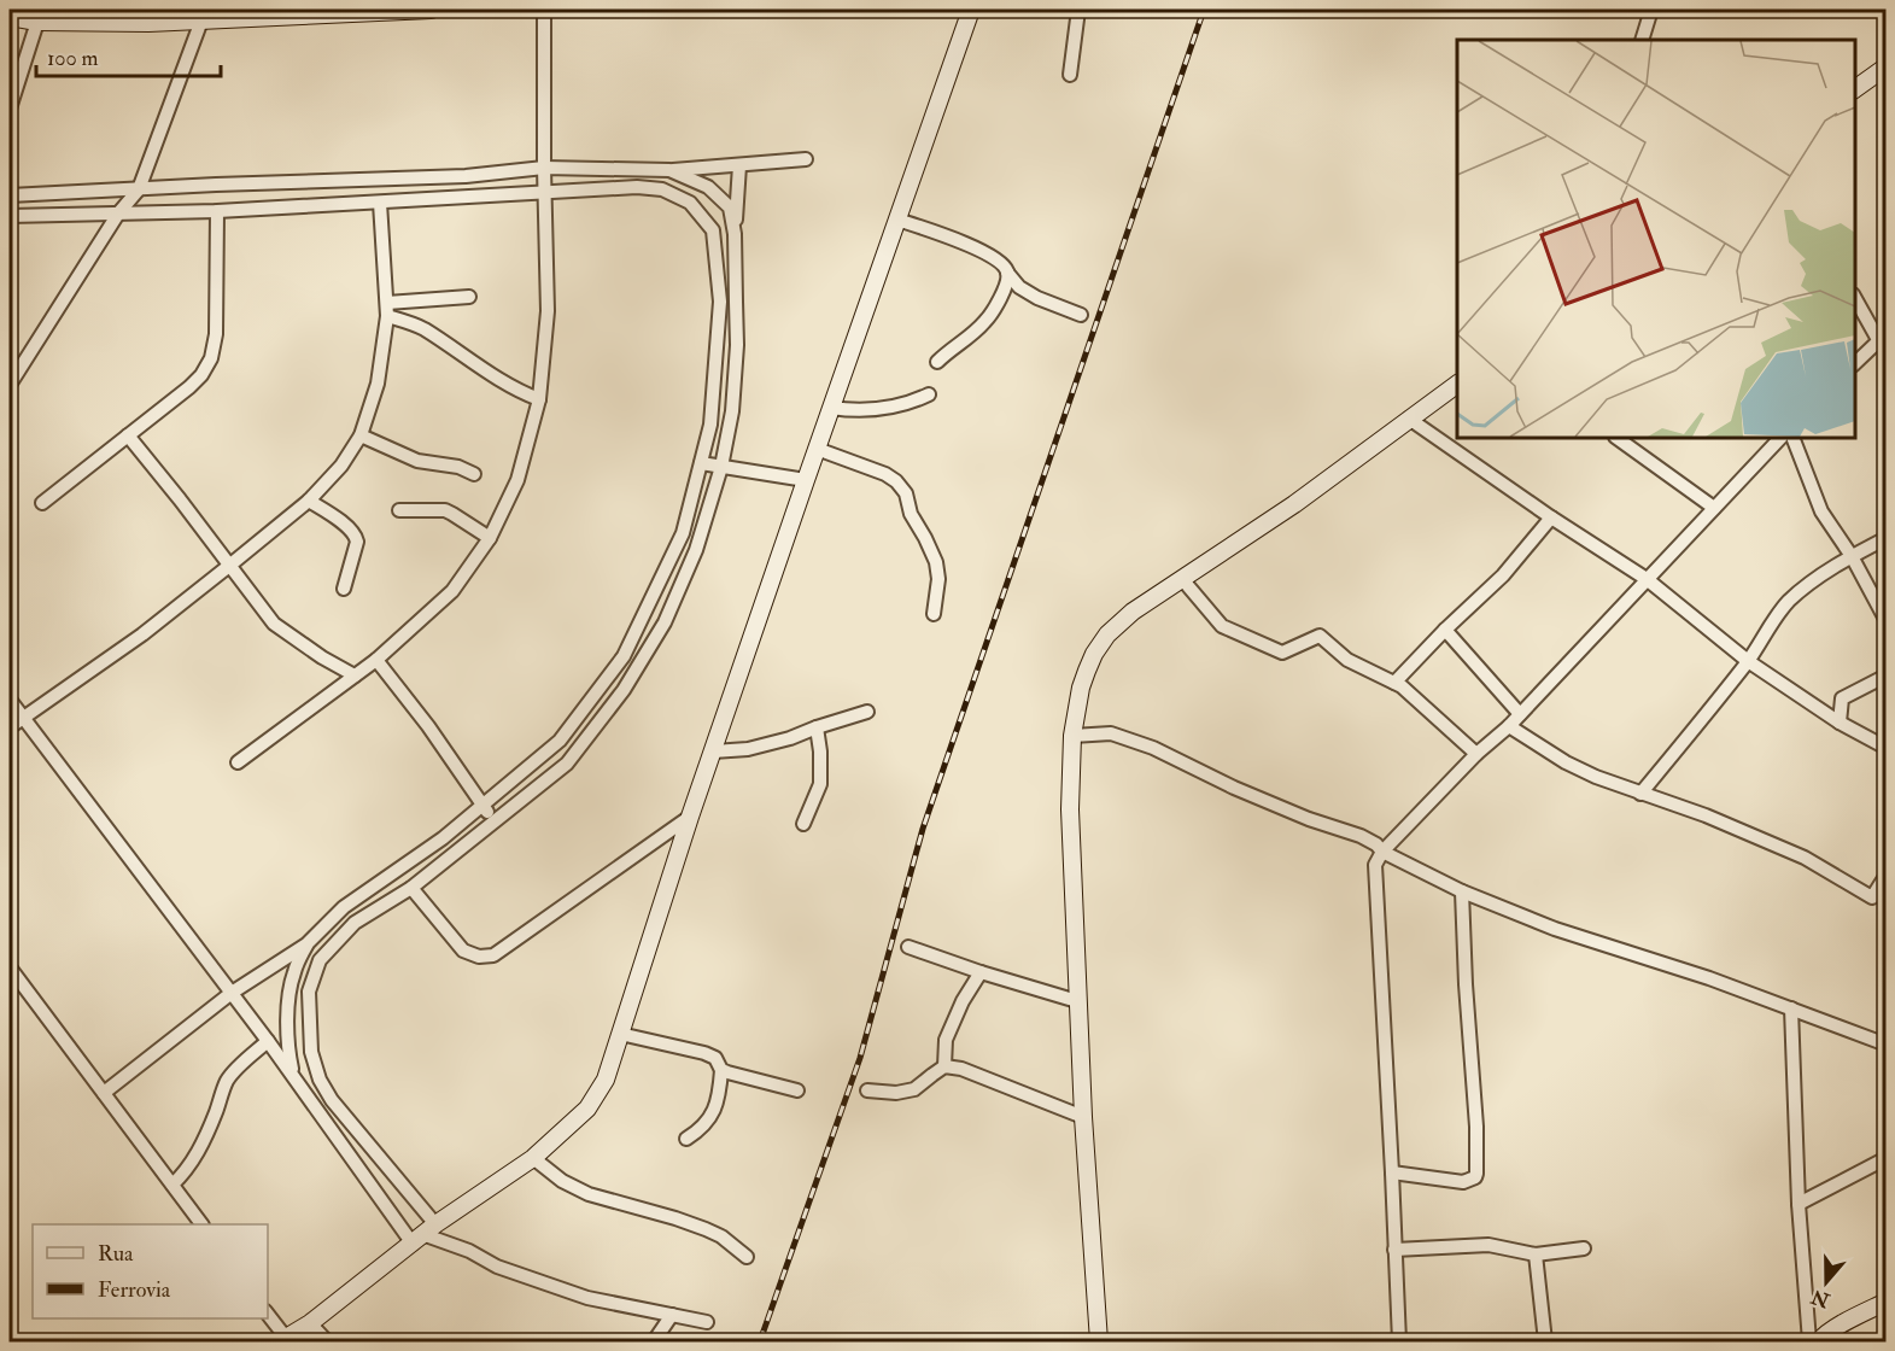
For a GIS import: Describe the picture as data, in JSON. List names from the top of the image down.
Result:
{
  "legend": ["Rua", "Ferrovia"],
  "scale_bar": "100 m",
  "north": "bottom"
}
